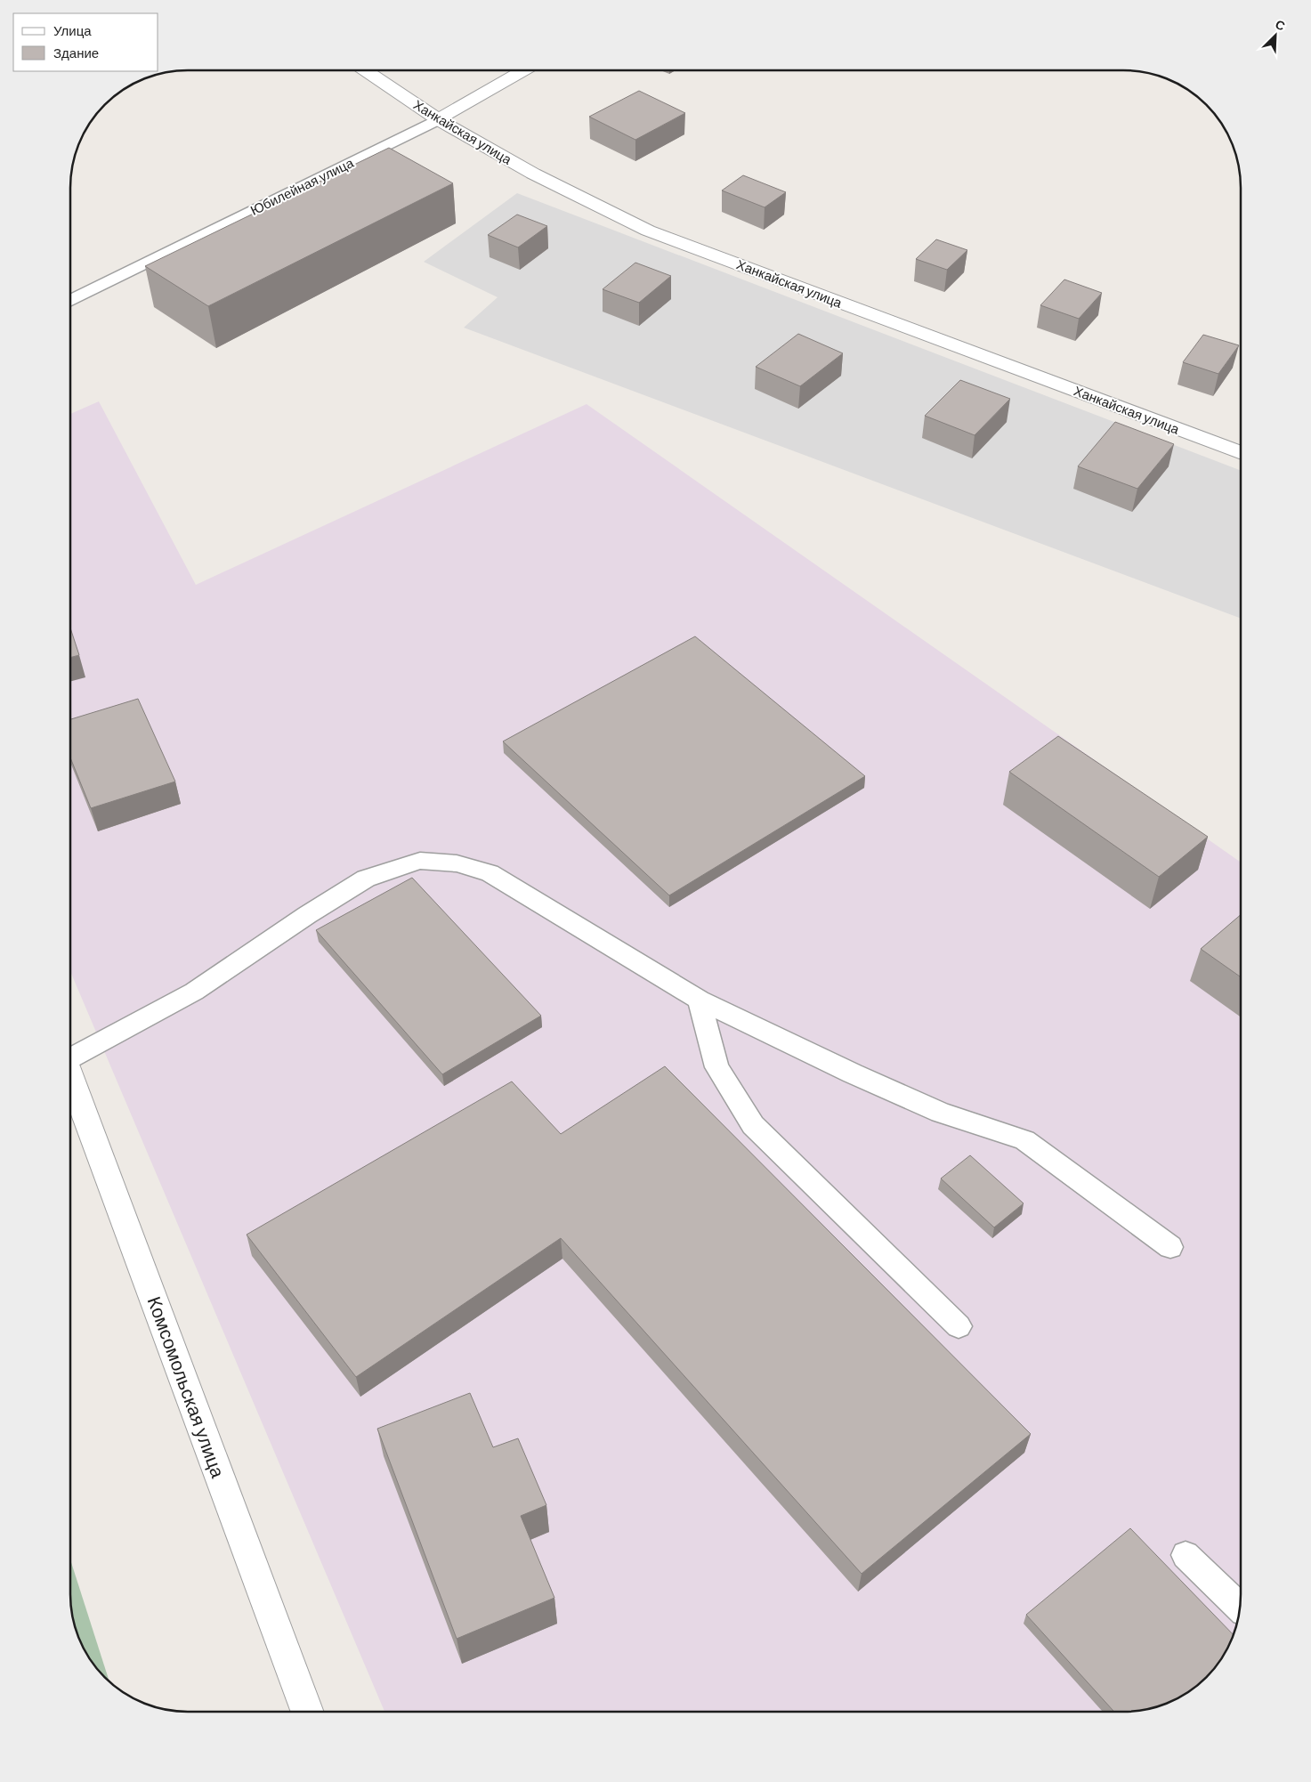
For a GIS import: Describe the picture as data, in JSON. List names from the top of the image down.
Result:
{
  "streets": {
    "street": ["Ханкайская улица", "Юбилейная улица", "Комсомольская улица"]
  },
  "crossings": [
    ["Ханкайская улица", "Юбилейная улица"]
  ],
  "legend": ["Улица", "Здание"],
  "north": "top right"
}
